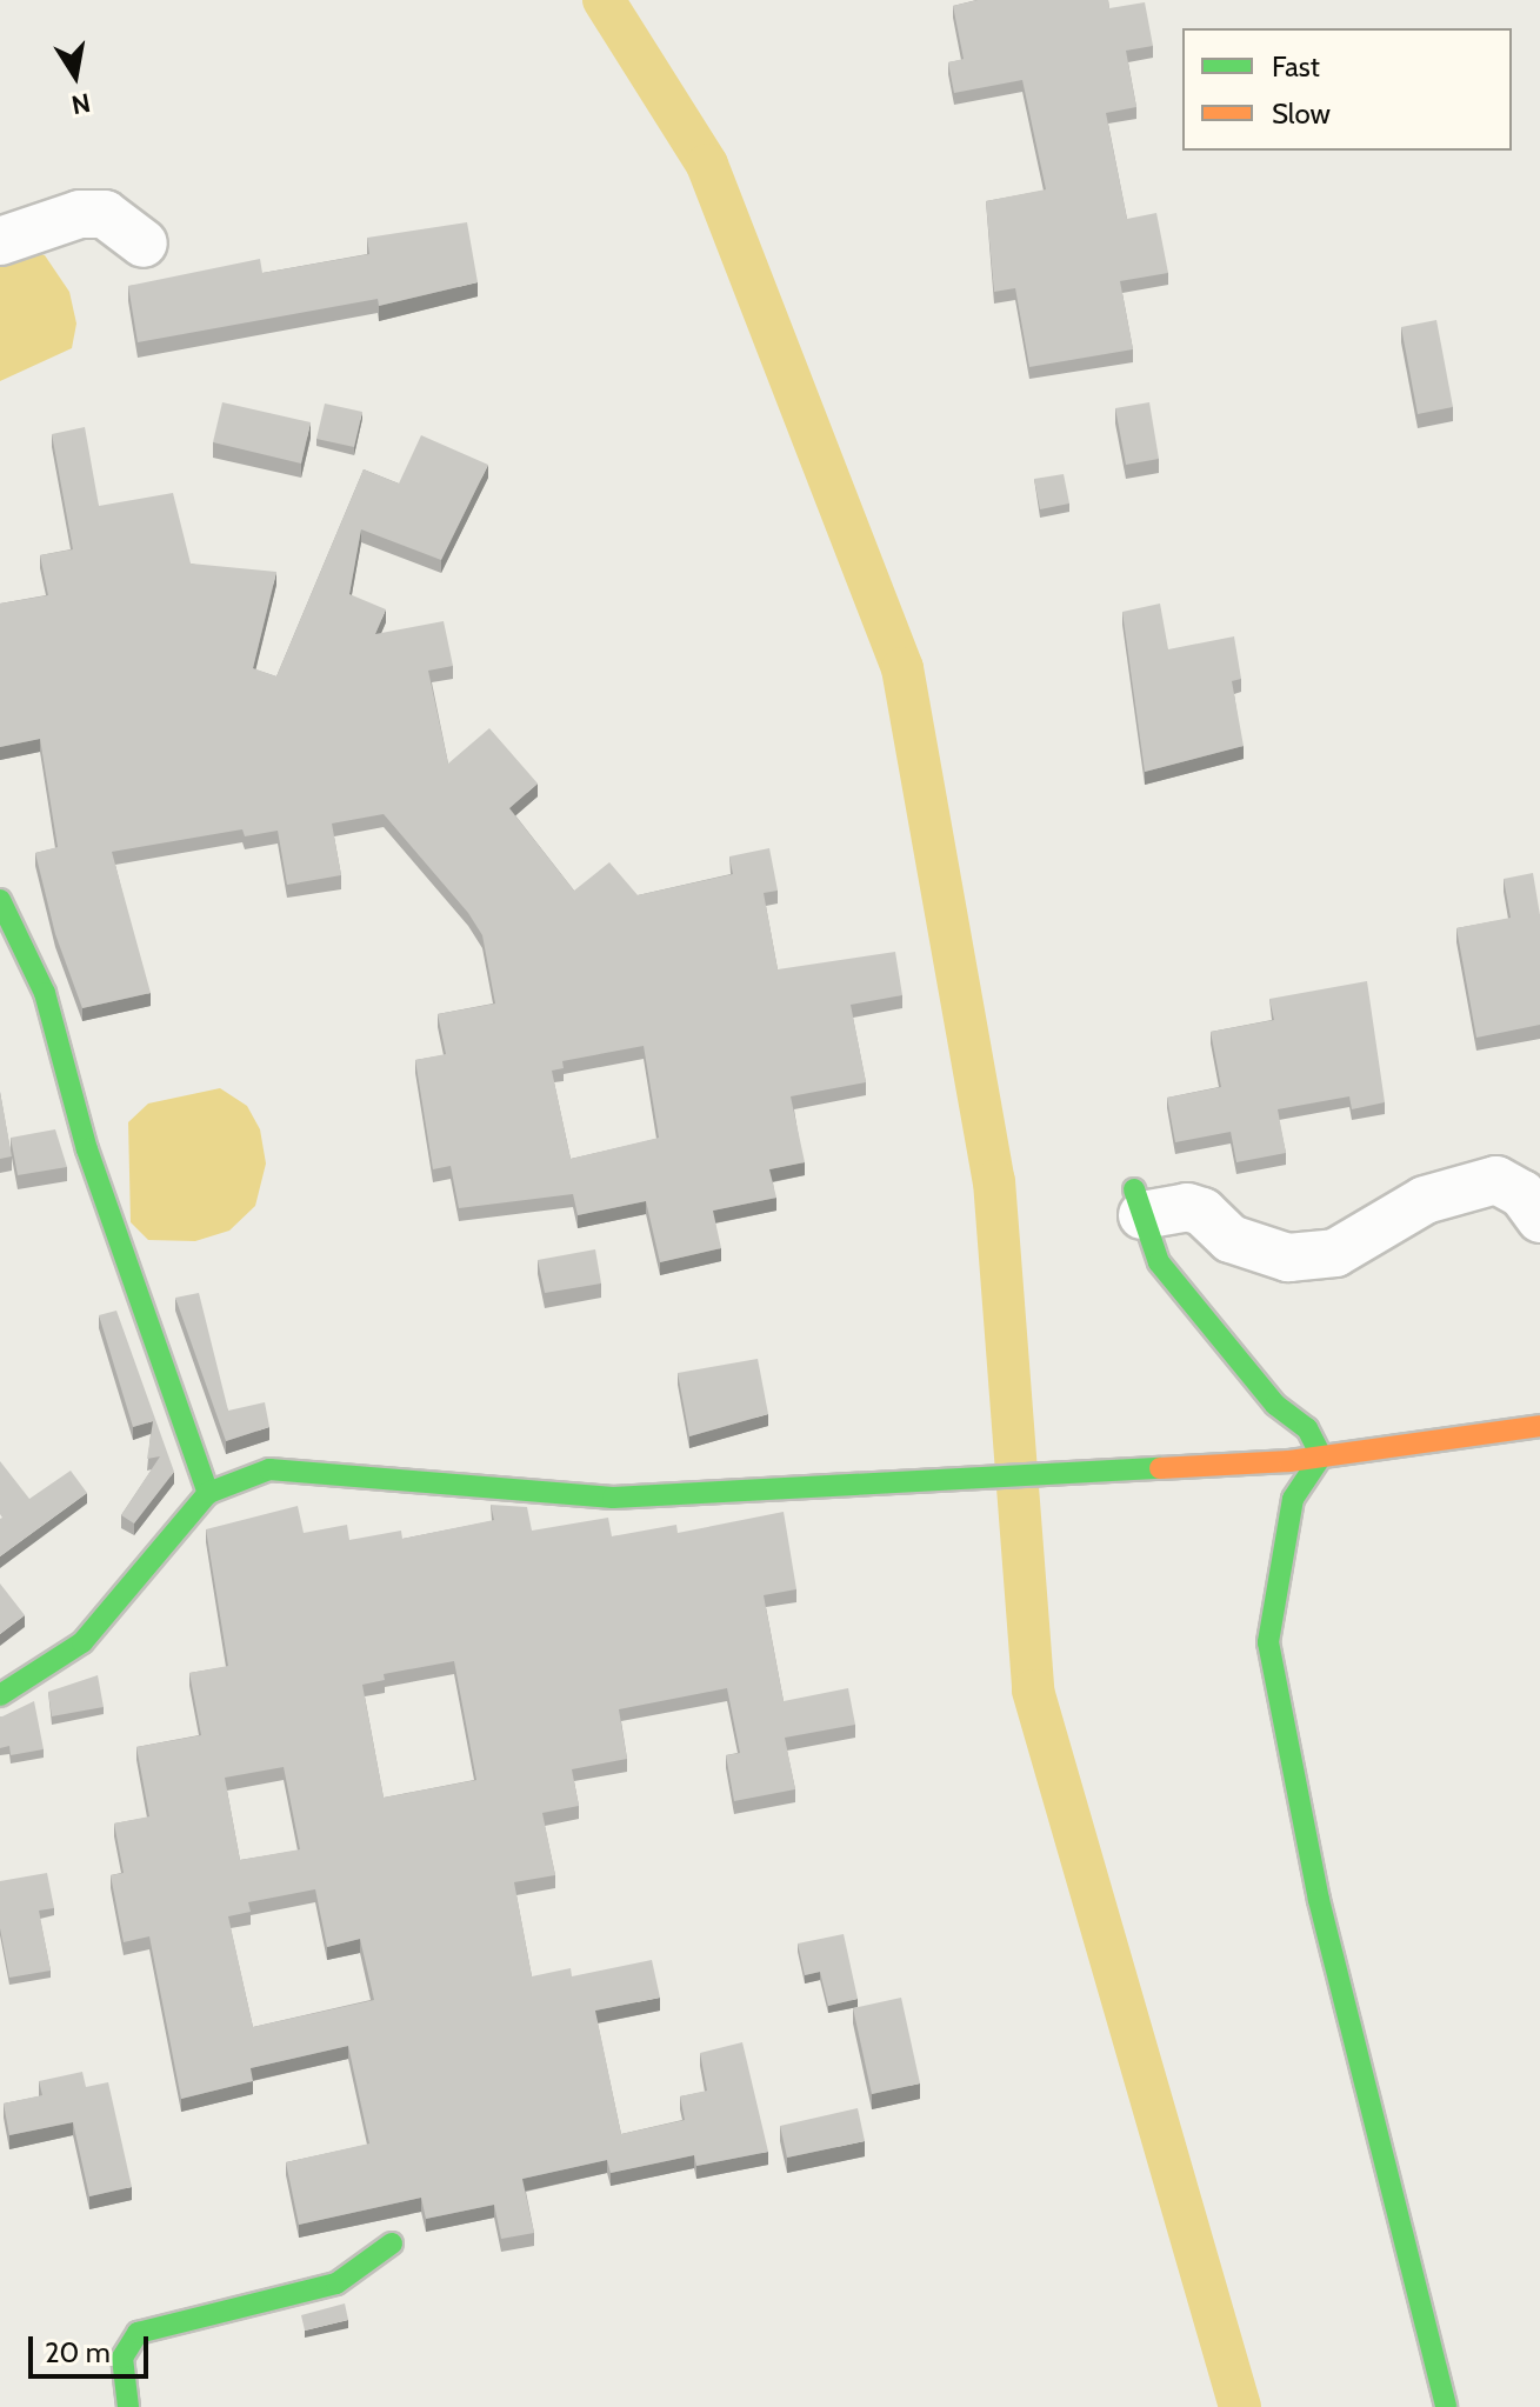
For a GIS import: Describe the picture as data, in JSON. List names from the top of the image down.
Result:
{
  "legend": ["Fast", "Slow"],
  "scale_bar": "20 m",
  "north": "bottom"
}
